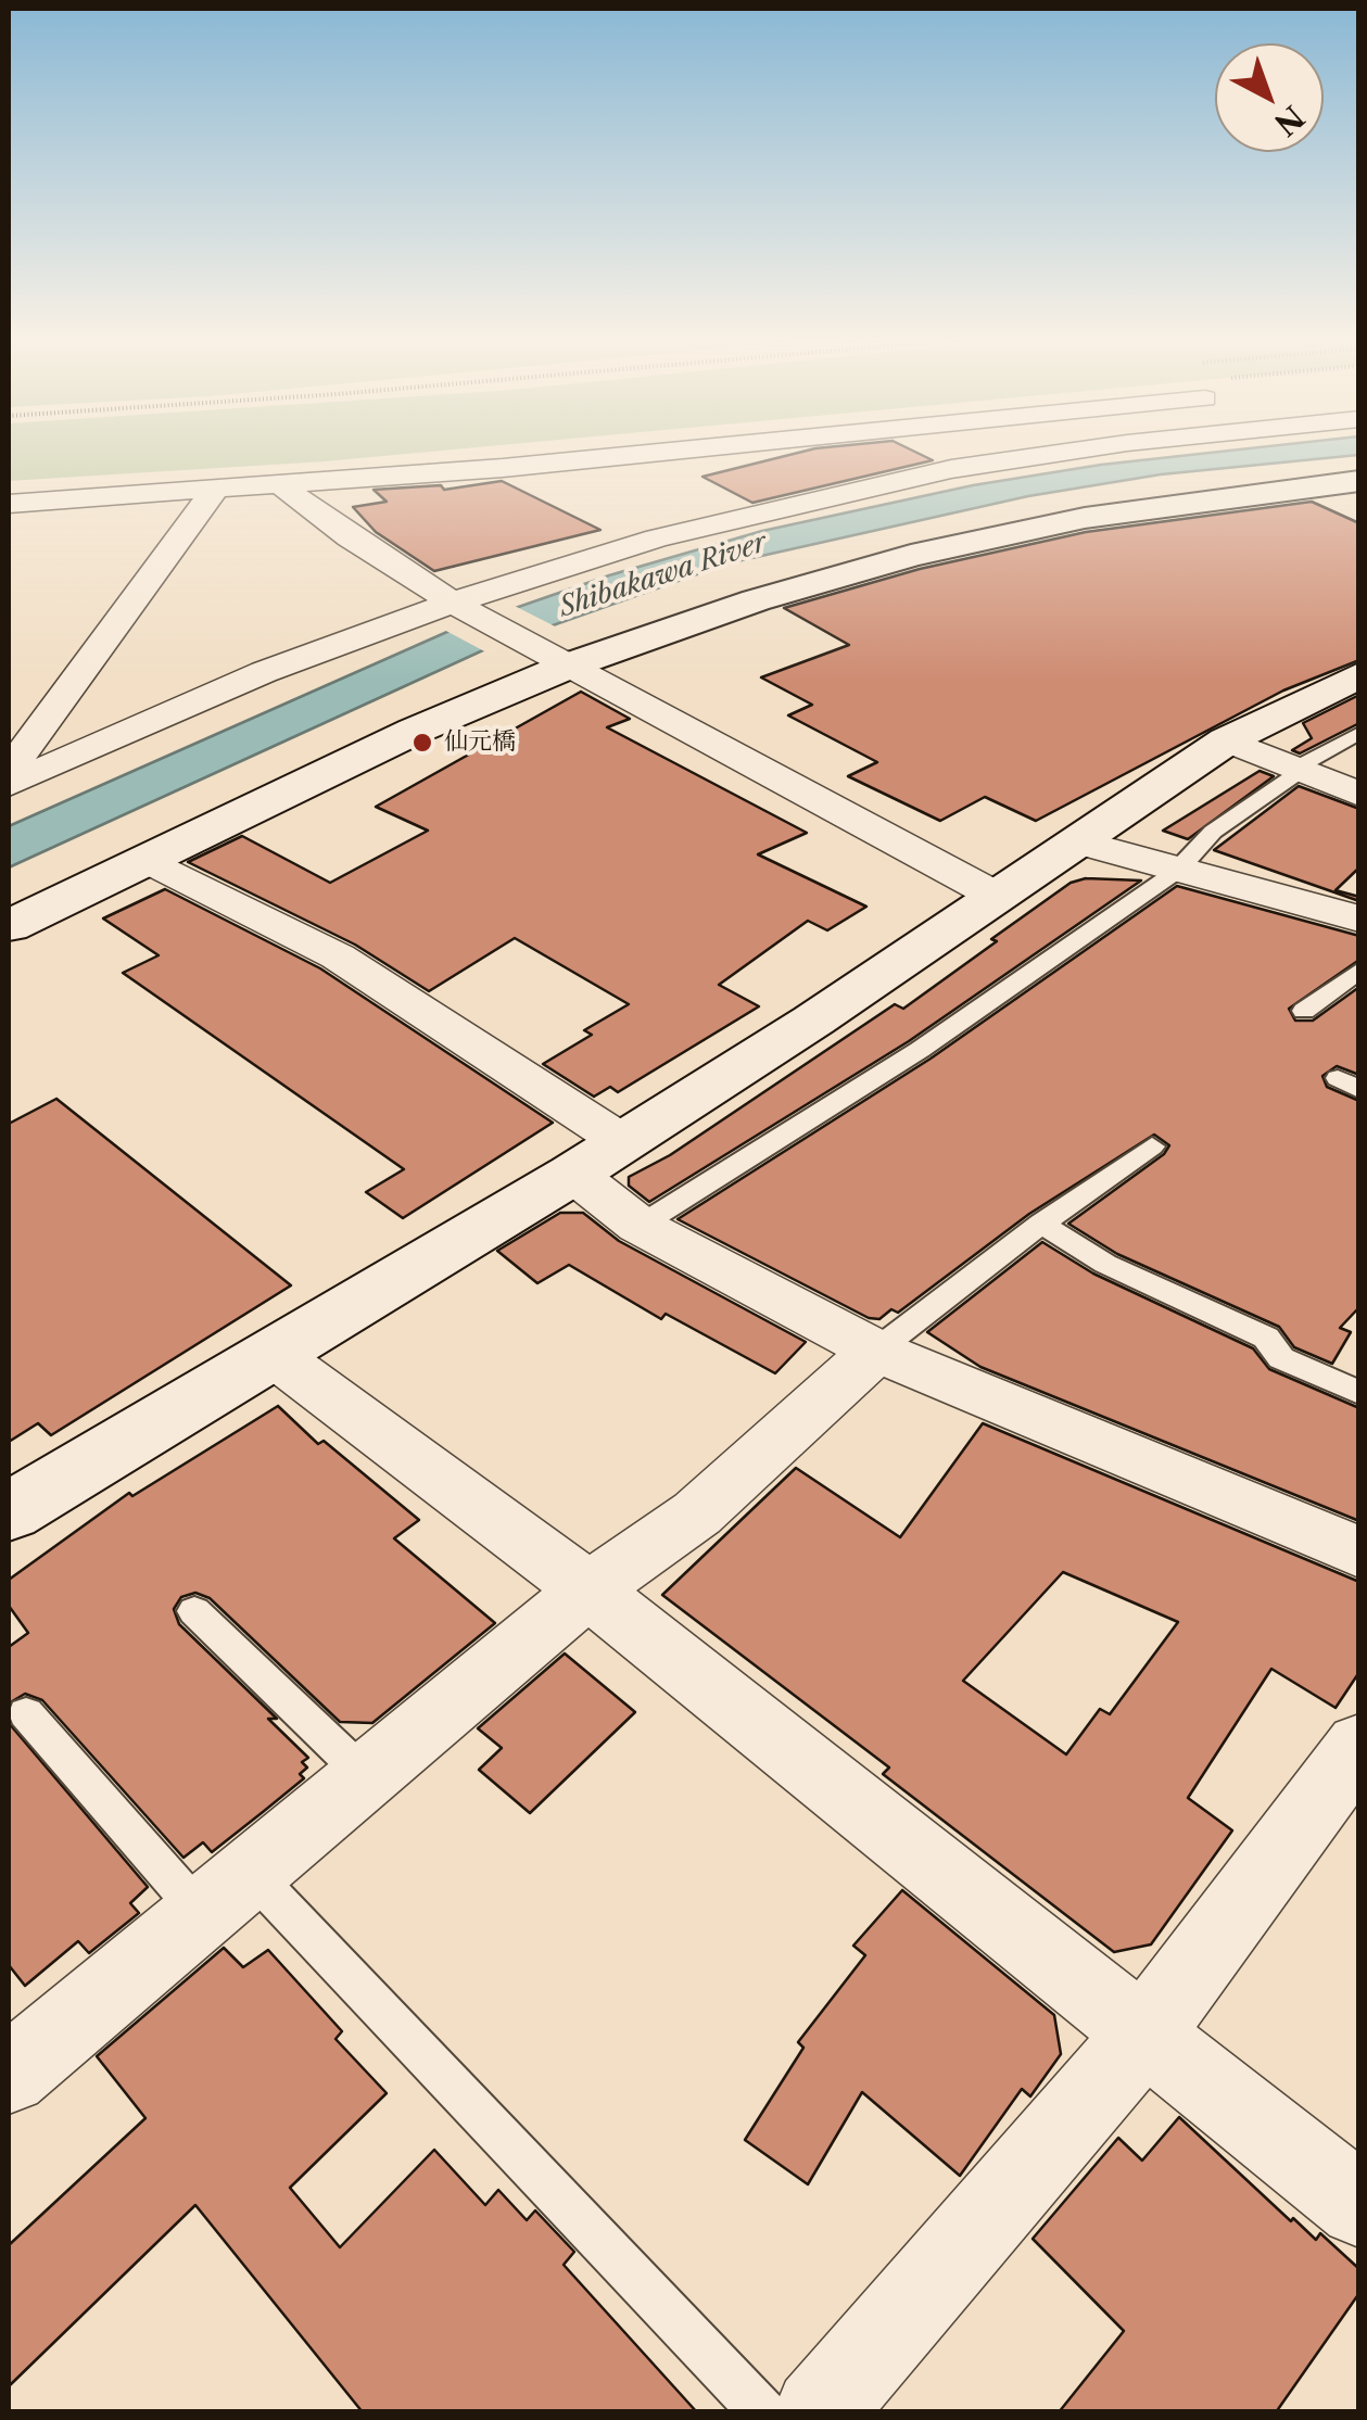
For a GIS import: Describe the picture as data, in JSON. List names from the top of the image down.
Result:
{
  "water": ["Shibakawa River"],
  "places": ["仙元橋"],
  "north": "bottom right"
}
